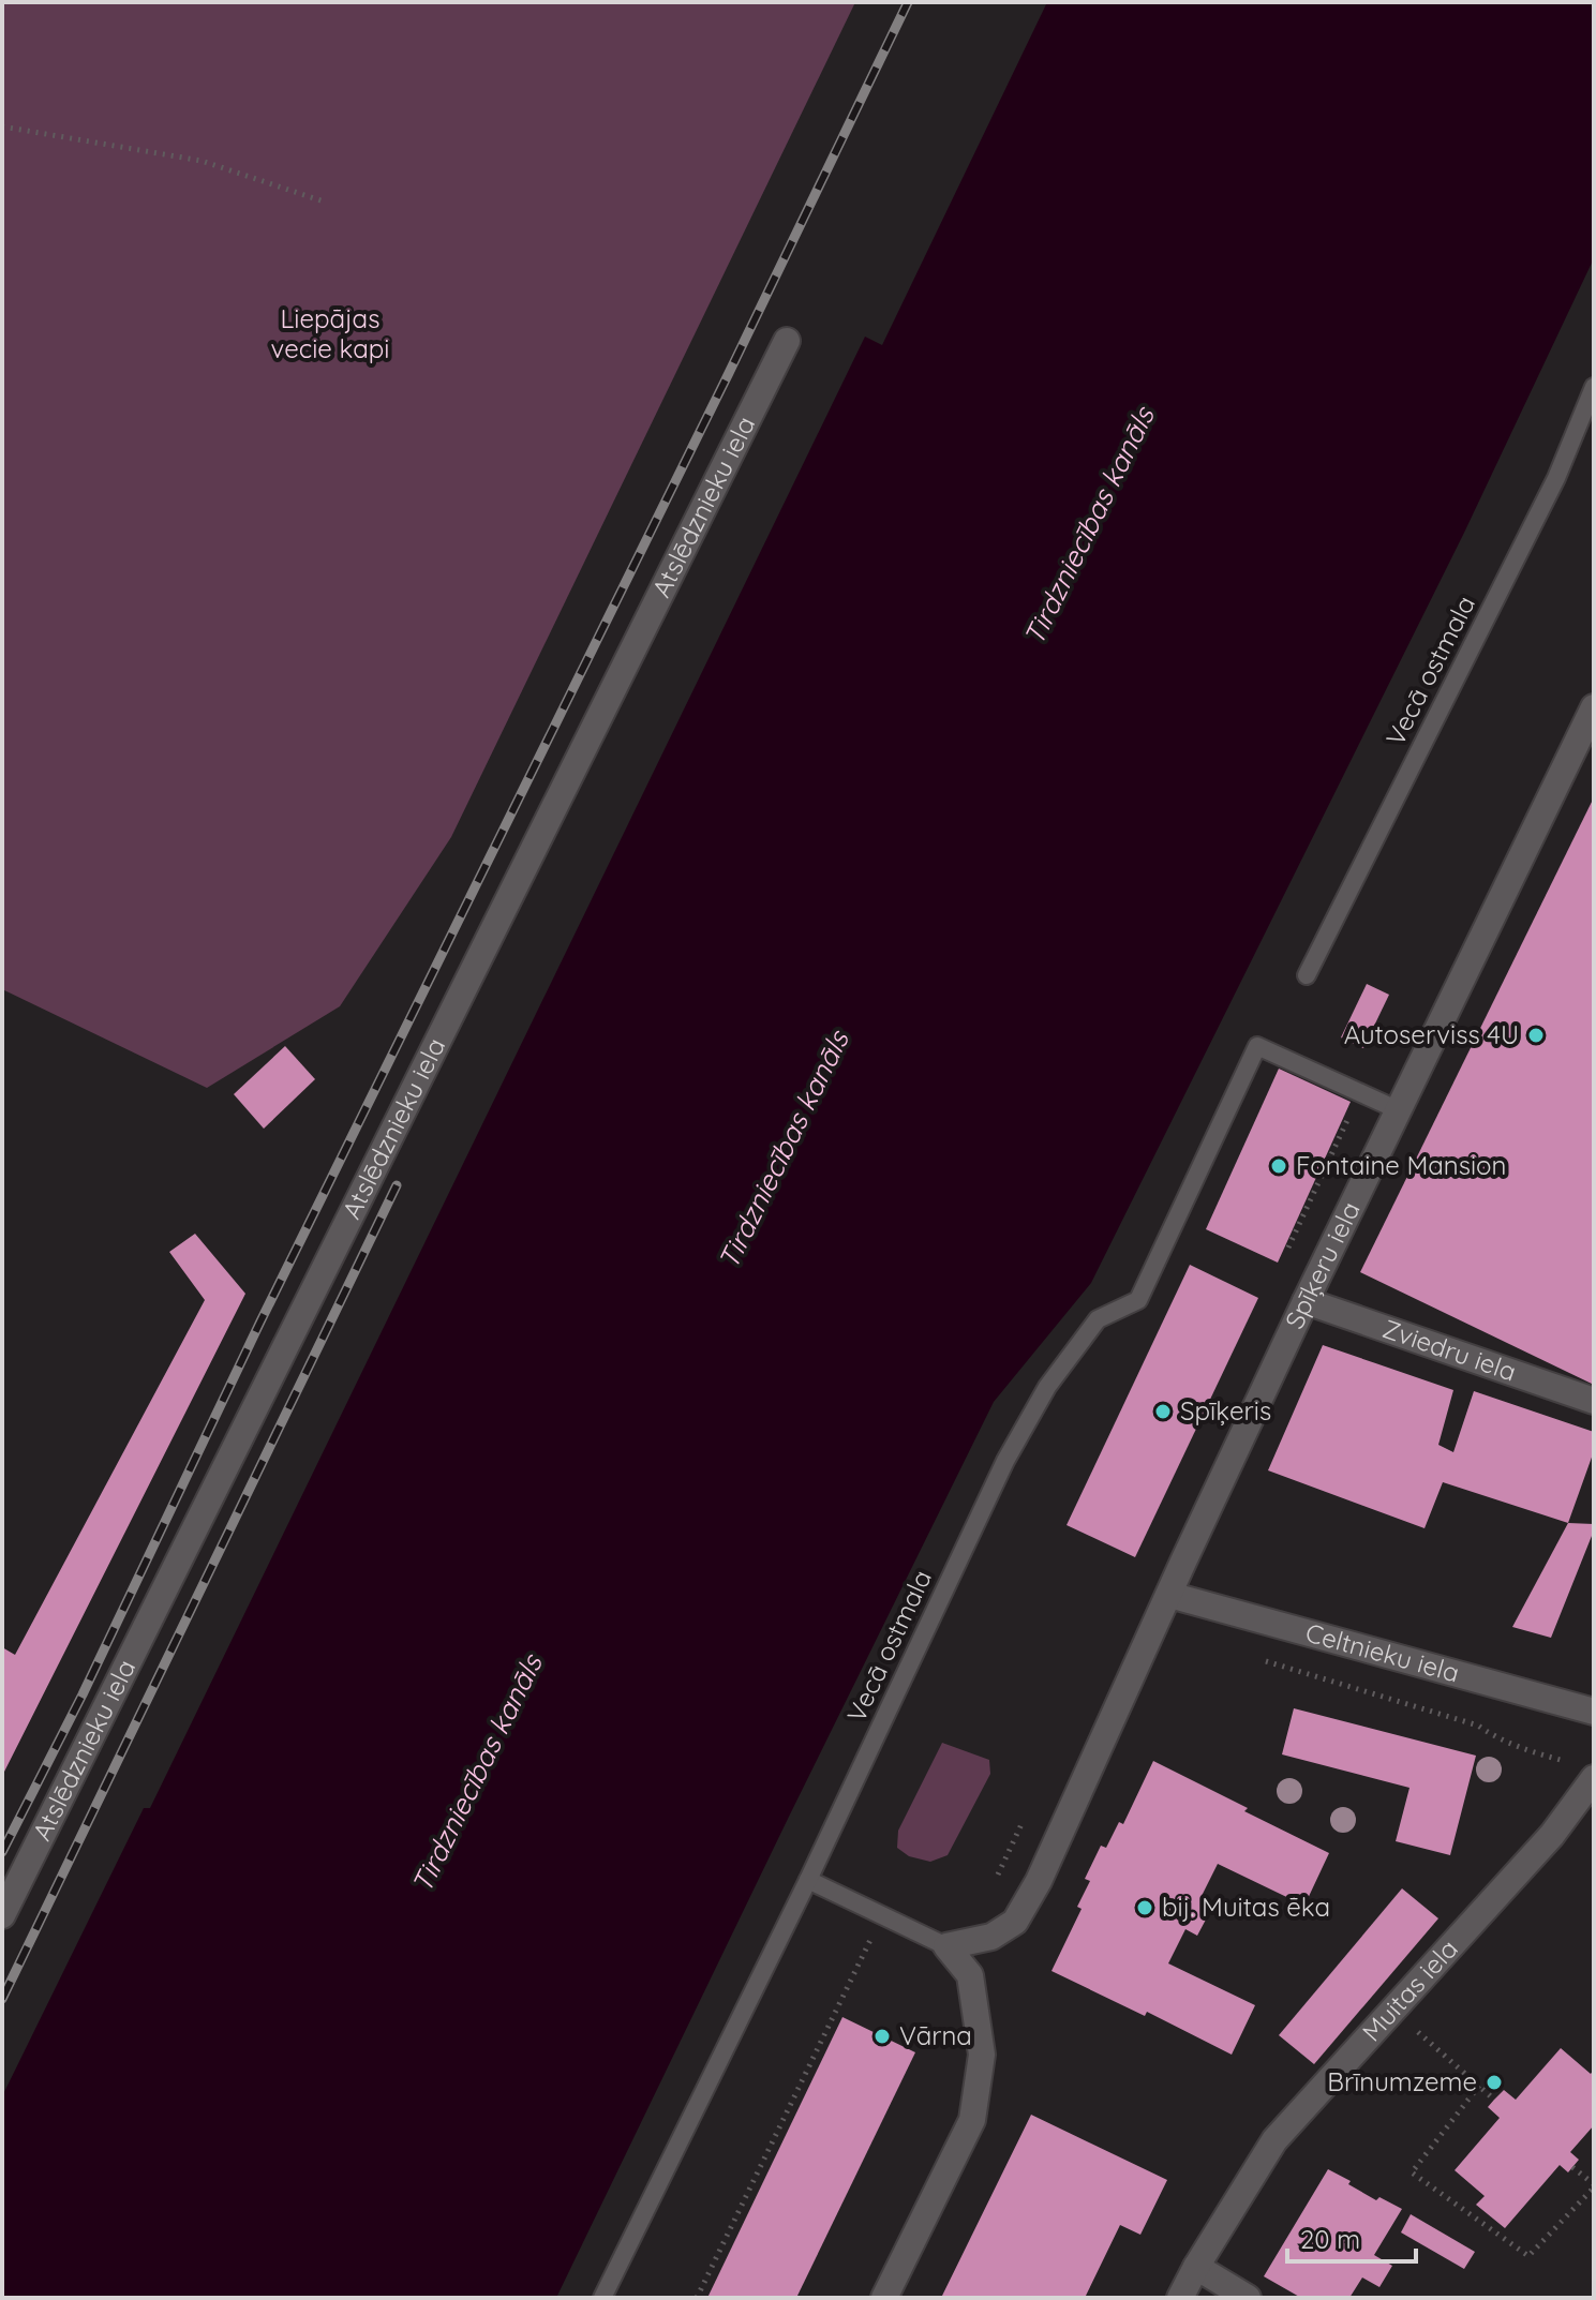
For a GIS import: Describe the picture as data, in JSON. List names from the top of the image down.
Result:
{
  "streets": {
    "street": [
      "Atslēdznieku iela",
      "Spīķeru iela",
      "Zviedru iela",
      "Celtnieku iela",
      "Muitas iela"
    ],
    "lane": ["Vecā ostmala"]
  },
  "crossings": [
    ["Vecā ostmala", "Spīķeru iela"],
    ["Spīķeru iela", "Zviedru iela"],
    ["Spīķeru iela", "Celtnieku iela"]
  ],
  "water": ["Tirdzniecības kanāls"],
  "parks": ["Liepājas vecie kapi"],
  "places": [
    "Autoserviss 4U",
    "Fontaine Mansion",
    "Spīķeris",
    "bij. Muitas ēka",
    "Vārna",
    "Brīnumzeme"
  ],
  "scale_bar": "20 m"
}
